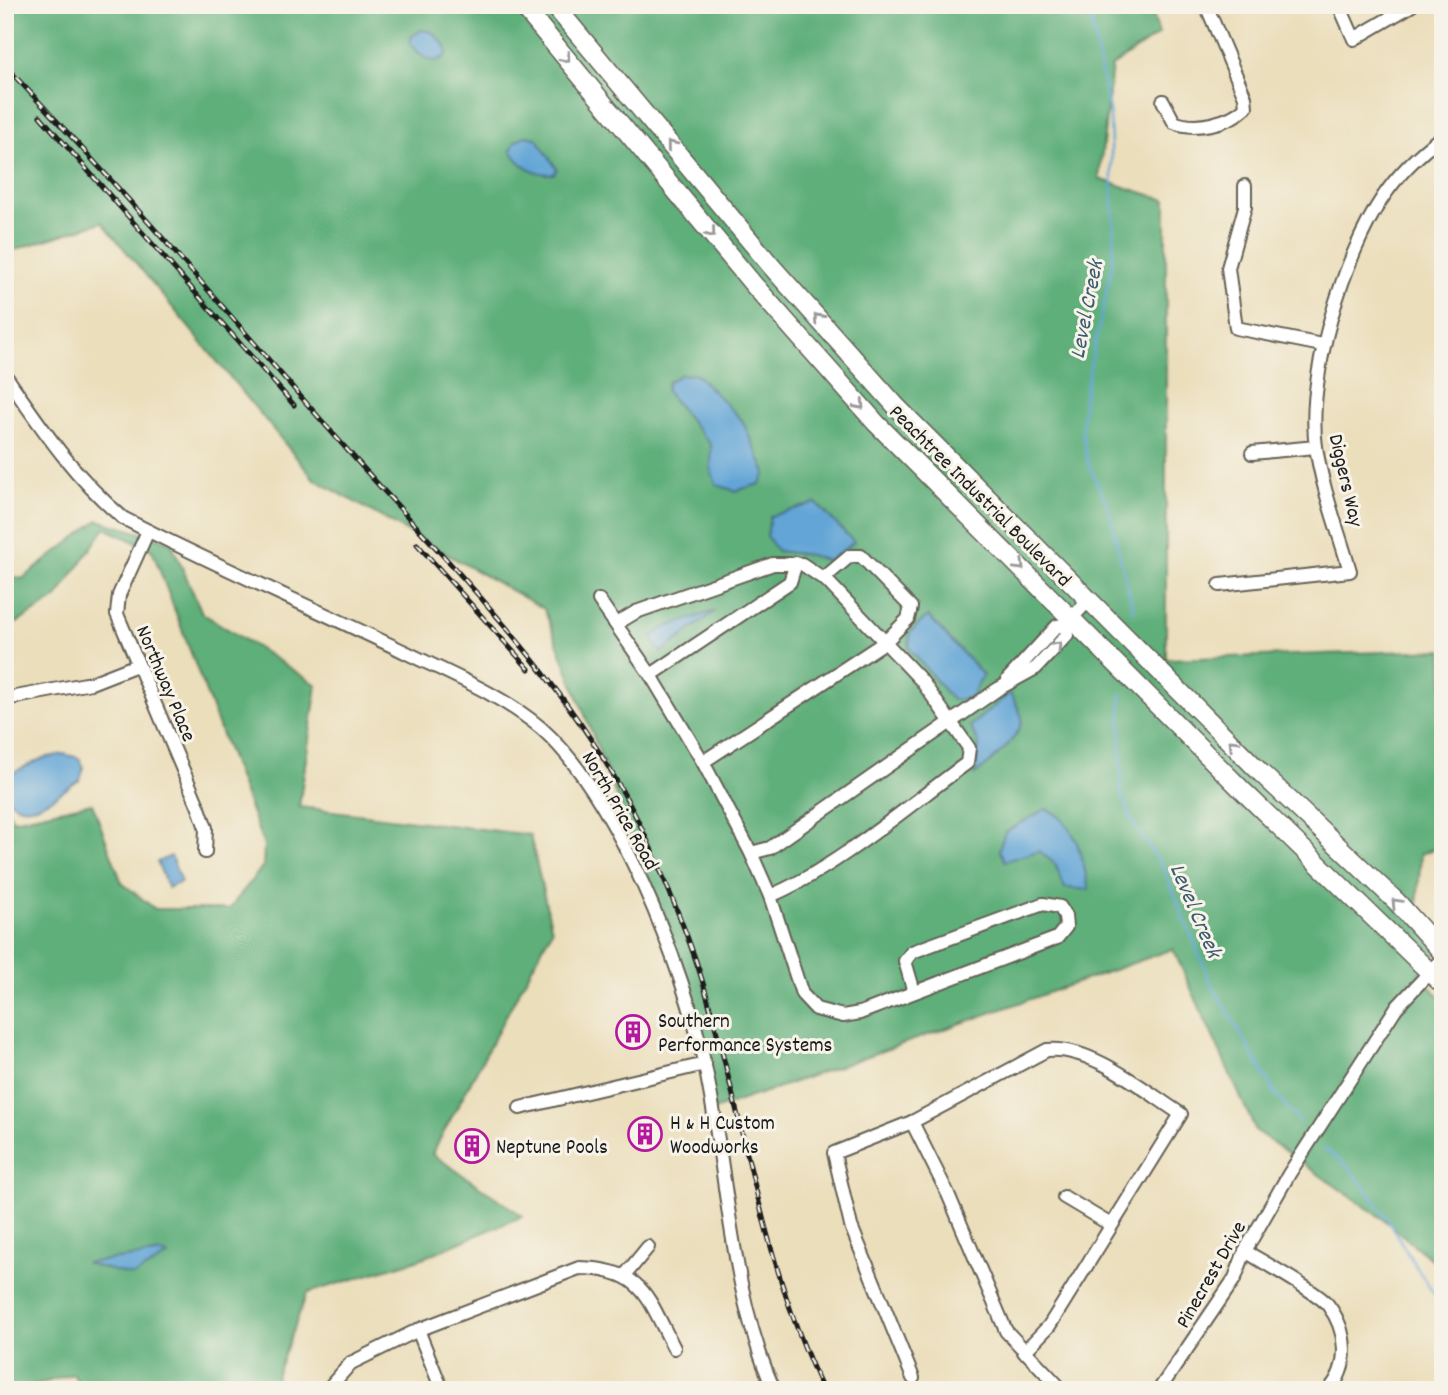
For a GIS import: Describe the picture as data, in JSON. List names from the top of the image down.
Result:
{
  "streets": {
    "highway": ["Peachtree Industrial Boulevard"],
    "street": [
      "Diggers Way",
      "Northway Place",
      "North Price Road",
      "Pinecrest Drive"
    ]
  },
  "crossings": [
    ["Peachtree Industrial Boulevard", "Pinecrest Drive"],
    ["Northway Place", "North Price Road"]
  ],
  "water": ["Level Creek"],
  "places": {
    "building": ["Southern Performance Systems", "H & H Custom Woodworks", "Neptune Pools"]
  }
}
